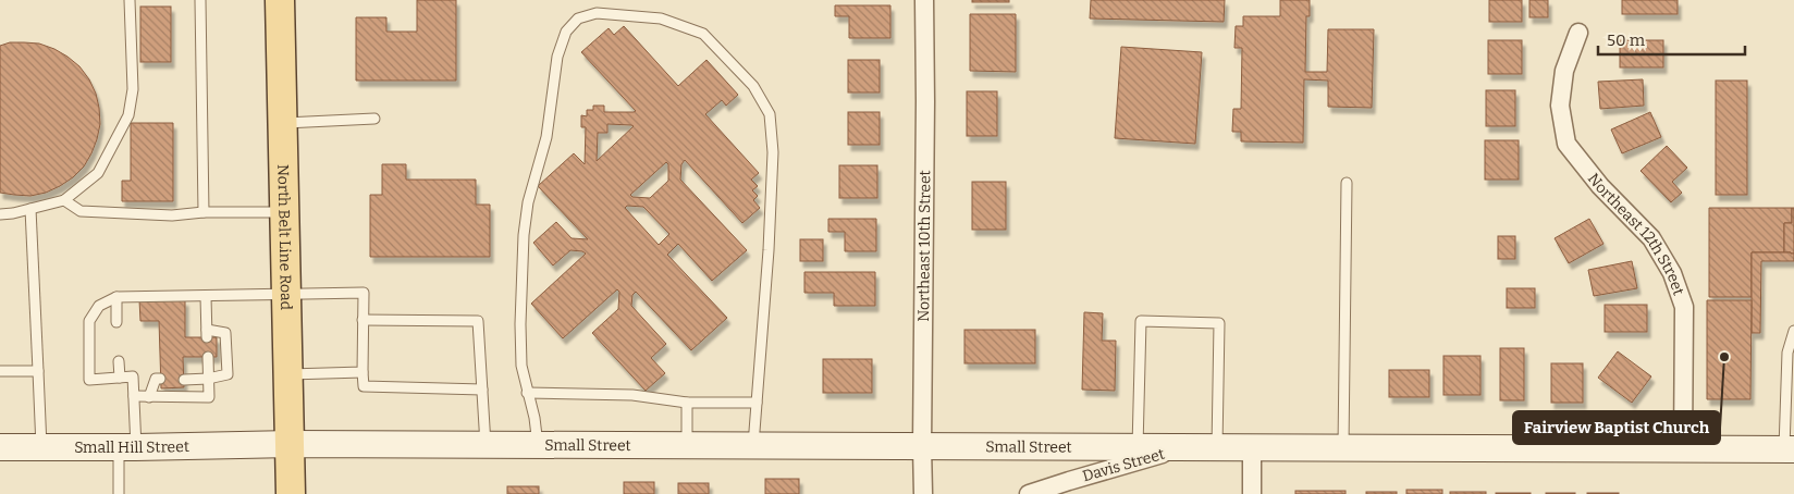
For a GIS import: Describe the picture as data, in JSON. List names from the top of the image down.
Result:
{
  "streets": {
    "main road": ["North Belt Line Road"],
    "street": [
      "Northeast 12th Street",
      "Northeast 10th Street",
      "Small Street",
      "Small Hill Street",
      "Davis Street"
    ]
  },
  "crossings": [
    ["Northeast 12th Street", "Small Street"],
    ["North Belt Line Road", "Small Street"],
    ["North Belt Line Road", "Small Hill Street"],
    ["Northeast 10th Street", "Small Street"],
    ["Small Street", "Small Hill Street"],
    ["Small Street", "Davis Street"]
  ],
  "places": ["Fairview Baptist Church"],
  "scale_bar": "50 m"
}
